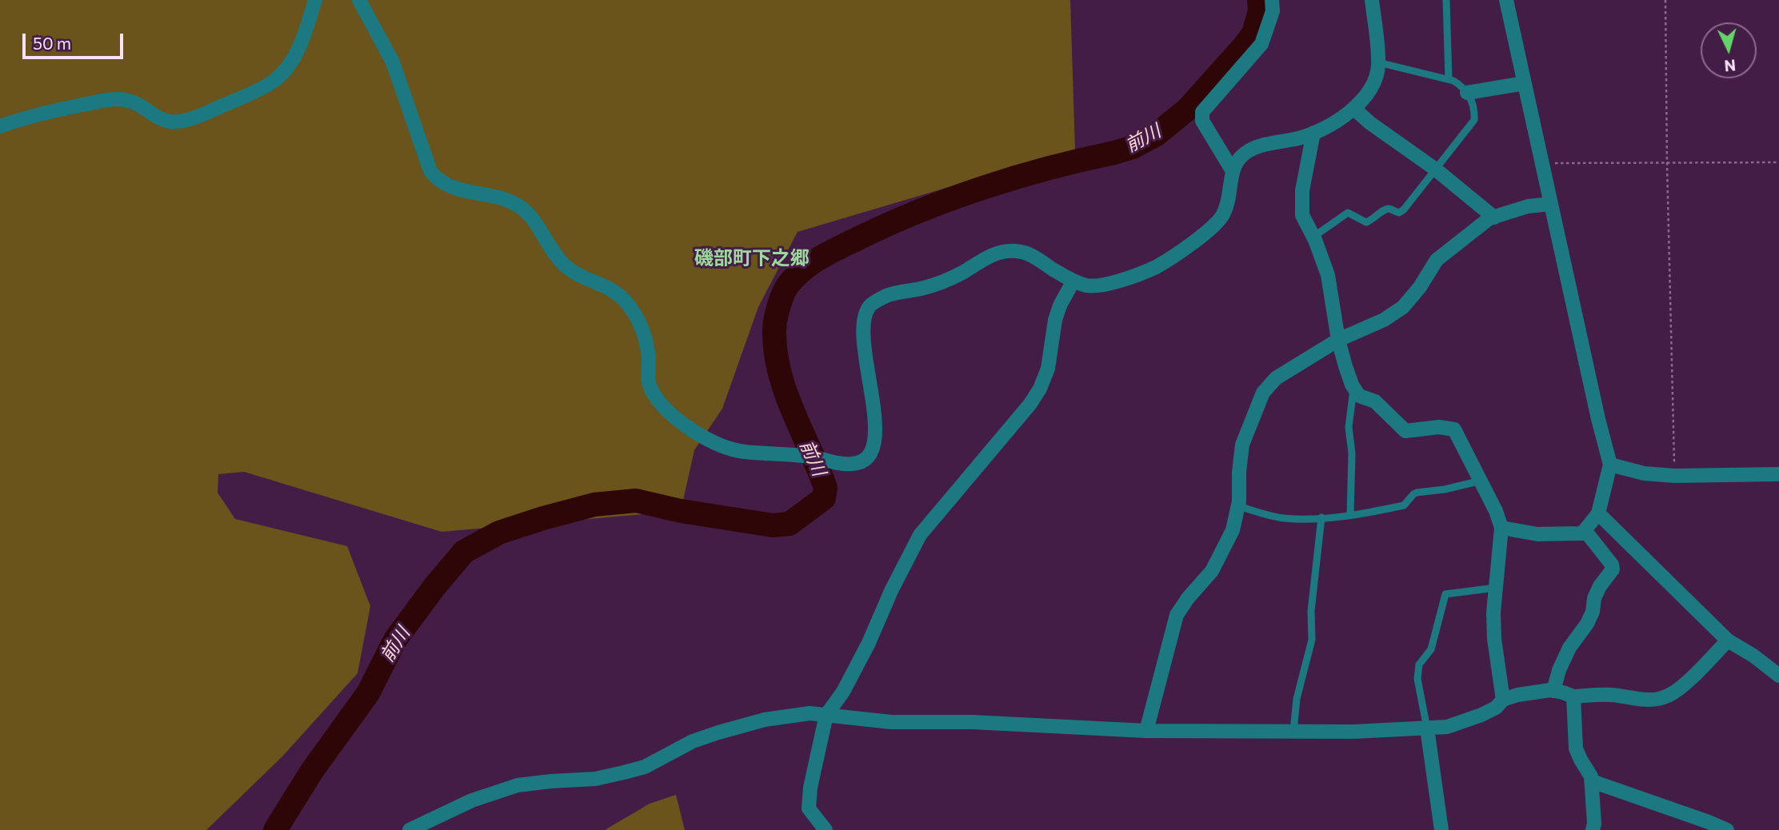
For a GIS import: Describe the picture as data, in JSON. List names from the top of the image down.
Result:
{
  "districts": ["磯部町下之郷"],
  "water": ["前川"],
  "scale_bar": "50 m",
  "north": "bottom"
}
